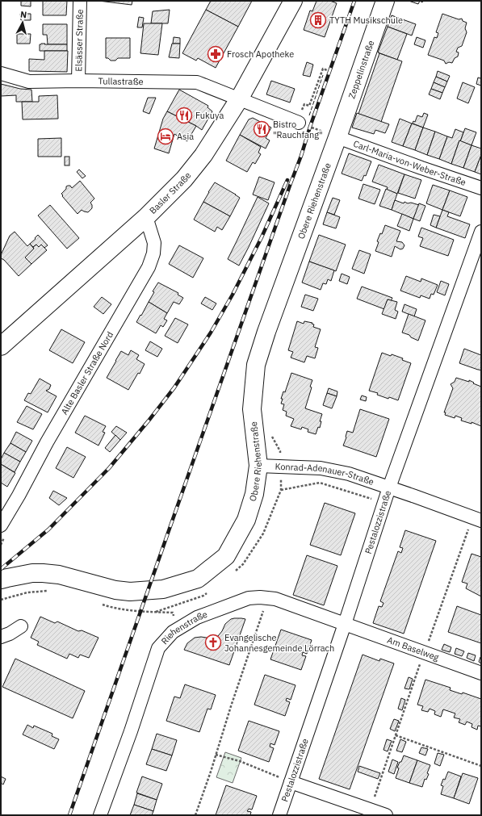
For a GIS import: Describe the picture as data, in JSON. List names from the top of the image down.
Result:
{
  "streets": {
    "main road": ["Zeppelinstraße", "Basler Straße", "Obere Riehenstraße"],
    "street": [
      "Elsässer Straße",
      "Tullastraße",
      "Carl-Maria-von-Weber-Straße",
      "Alte Basler Straße Nord",
      "Konrad-Adenauer-Straße",
      "Pestalozzistraße",
      "Riehenstraße",
      "Am Baselweg"
    ]
  },
  "crossings": [
    ["Elsässer Straße", "Tullastraße"],
    ["Zeppelinstraße", "Carl-Maria-von-Weber-Straße"],
    ["Zeppelinstraße", "Obere Riehenstraße"],
    ["Tullastraße", "Basler Straße"],
    ["Carl-Maria-von-Weber-Straße", "Obere Riehenstraße"],
    ["Basler Straße", "Alte Basler Straße Nord"],
    ["Obere Riehenstraße", "Konrad-Adenauer-Straße"],
    ["Konrad-Adenauer-Straße", "Pestalozzistraße"],
    ["Pestalozzistraße", "Riehenstraße"],
    ["Pestalozzistraße", "Am Baselweg"],
    ["Riehenstraße", "Am Baselweg"]
  ],
  "places": {
    "building": ["TYTH Musikschule"],
    "pharmacy": ["Frosch Apotheke"],
    "restaurant": ["Fukuya", "Bistro \"Rauchfang\""],
    "hotel": ["Asia"],
    "church": ["Evangelische Johannesgemeinde Lörrach"]
  },
  "north": "top"
}
